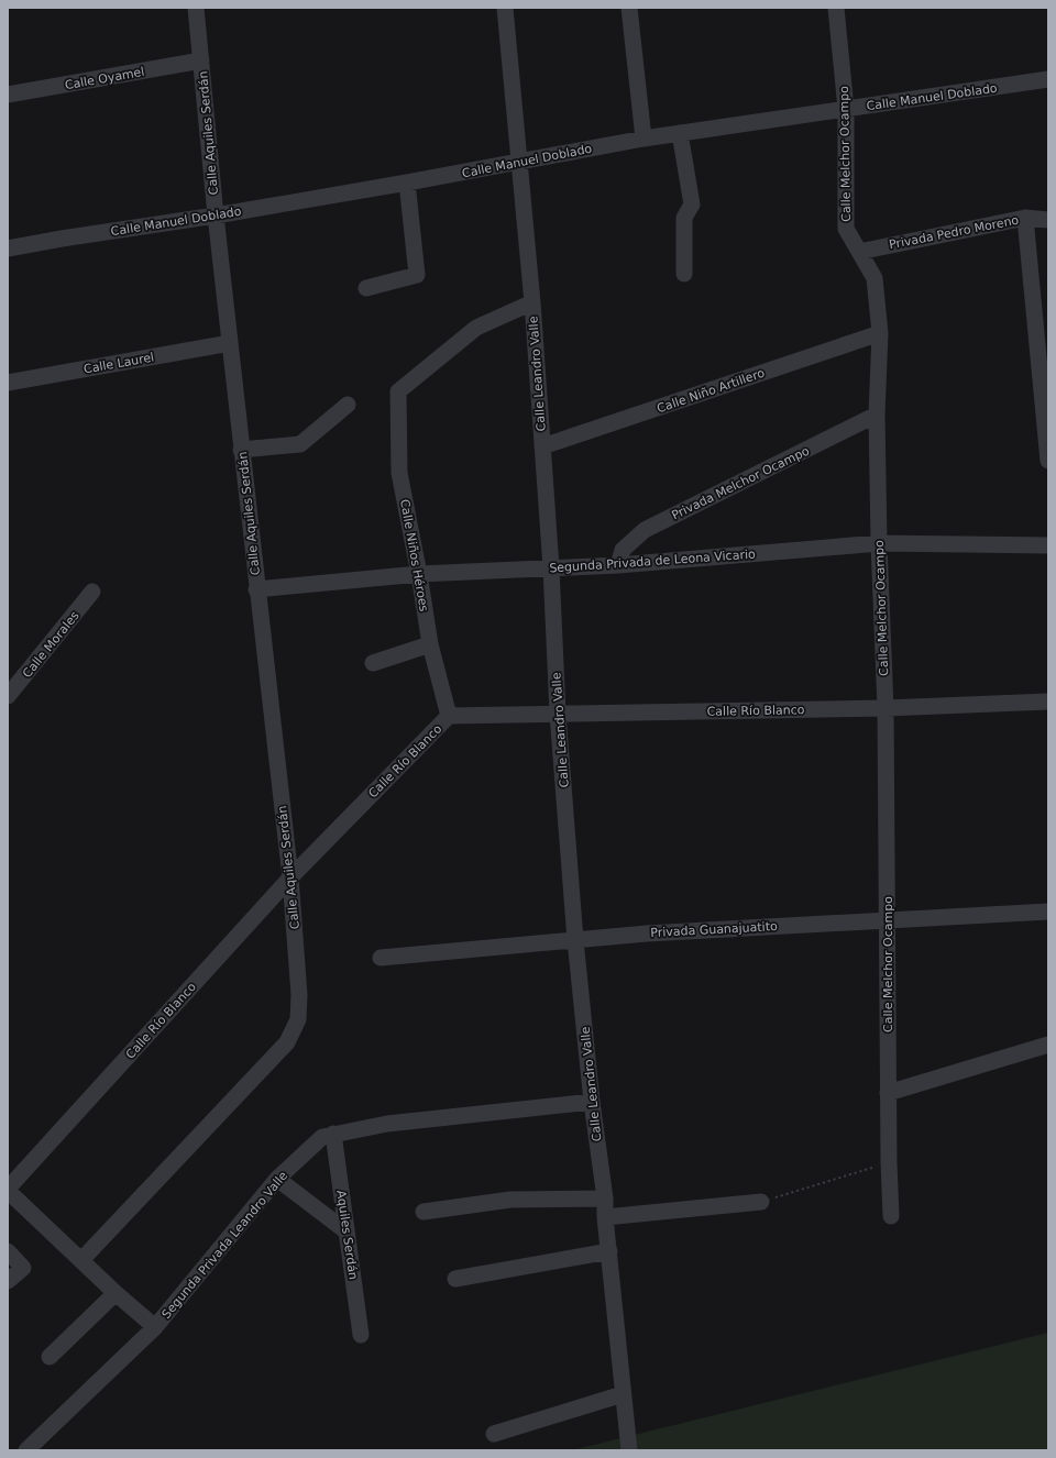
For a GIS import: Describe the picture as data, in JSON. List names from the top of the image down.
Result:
{
  "streets": {
    "street": [
      "Calle Oyamel",
      "Calle Manuel Doblado",
      "Calle Aquiles Serdán",
      "Calle Melchor Ocampo",
      "Privada Pedro Moreno",
      "Calle Laurel",
      "Calle Leandro Valle",
      "Calle Niño Artillero",
      "Privada Melchor Ocampo",
      "Calle Niños Héroes",
      "Segunda Privada de Leona Vicario",
      "Calle Morales",
      "Calle Río Blanco",
      "Privada Guanajuatito",
      "Aquiles Serdán",
      "Segunda Privada Leandro Valle"
    ]
  },
  "crossings": [
    ["Calle Oyamel", "Calle Aquiles Serdán"],
    ["Calle Manuel Doblado", "Calle Aquiles Serdán"],
    ["Calle Manuel Doblado", "Calle Melchor Ocampo"],
    ["Calle Manuel Doblado", "Calle Leandro Valle"],
    ["Calle Aquiles Serdán", "Calle Laurel"],
    ["Calle Aquiles Serdán", "Segunda Privada de Leona Vicario"],
    ["Calle Aquiles Serdán", "Calle Río Blanco"],
    ["Calle Melchor Ocampo", "Privada Pedro Moreno"],
    ["Calle Melchor Ocampo", "Calle Niño Artillero"],
    ["Calle Melchor Ocampo", "Privada Melchor Ocampo"],
    ["Calle Melchor Ocampo", "Segunda Privada de Leona Vicario"],
    ["Calle Melchor Ocampo", "Calle Río Blanco"],
    ["Calle Melchor Ocampo", "Privada Guanajuatito"],
    ["Calle Leandro Valle", "Calle Niño Artillero"],
    ["Calle Leandro Valle", "Calle Niños Héroes"],
    ["Calle Leandro Valle", "Segunda Privada de Leona Vicario"],
    ["Calle Leandro Valle", "Calle Río Blanco"],
    ["Calle Leandro Valle", "Privada Guanajuatito"],
    ["Calle Leandro Valle", "Segunda Privada Leandro Valle"],
    ["Privada Melchor Ocampo", "Segunda Privada de Leona Vicario"],
    ["Calle Niños Héroes", "Segunda Privada de Leona Vicario"],
    ["Calle Niños Héroes", "Calle Río Blanco"],
    ["Aquiles Serdán", "Segunda Privada Leandro Valle"]
  ]
}
